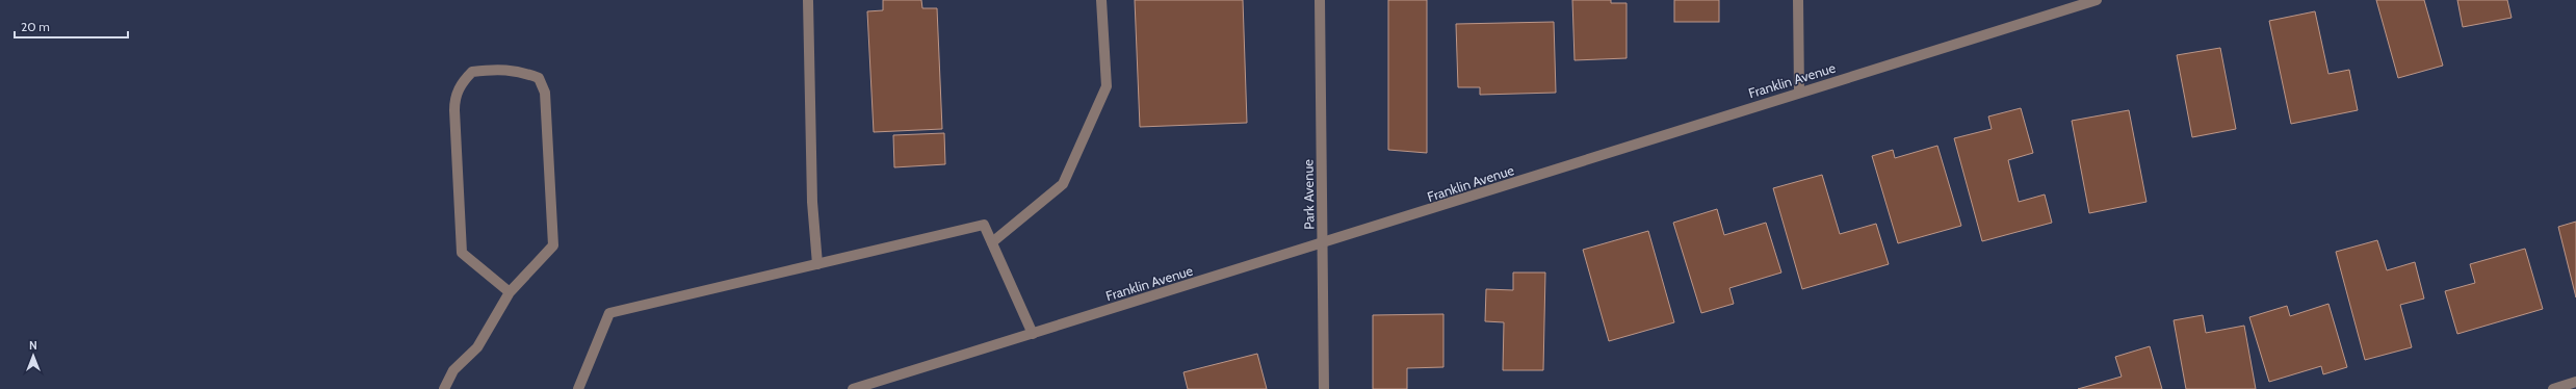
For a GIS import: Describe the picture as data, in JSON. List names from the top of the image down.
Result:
{
  "streets": {
    "street": ["Franklin Avenue", "Park Avenue"]
  },
  "crossings": [
    ["Franklin Avenue", "Park Avenue"]
  ],
  "scale_bar": "20 m",
  "north": "top"
}
